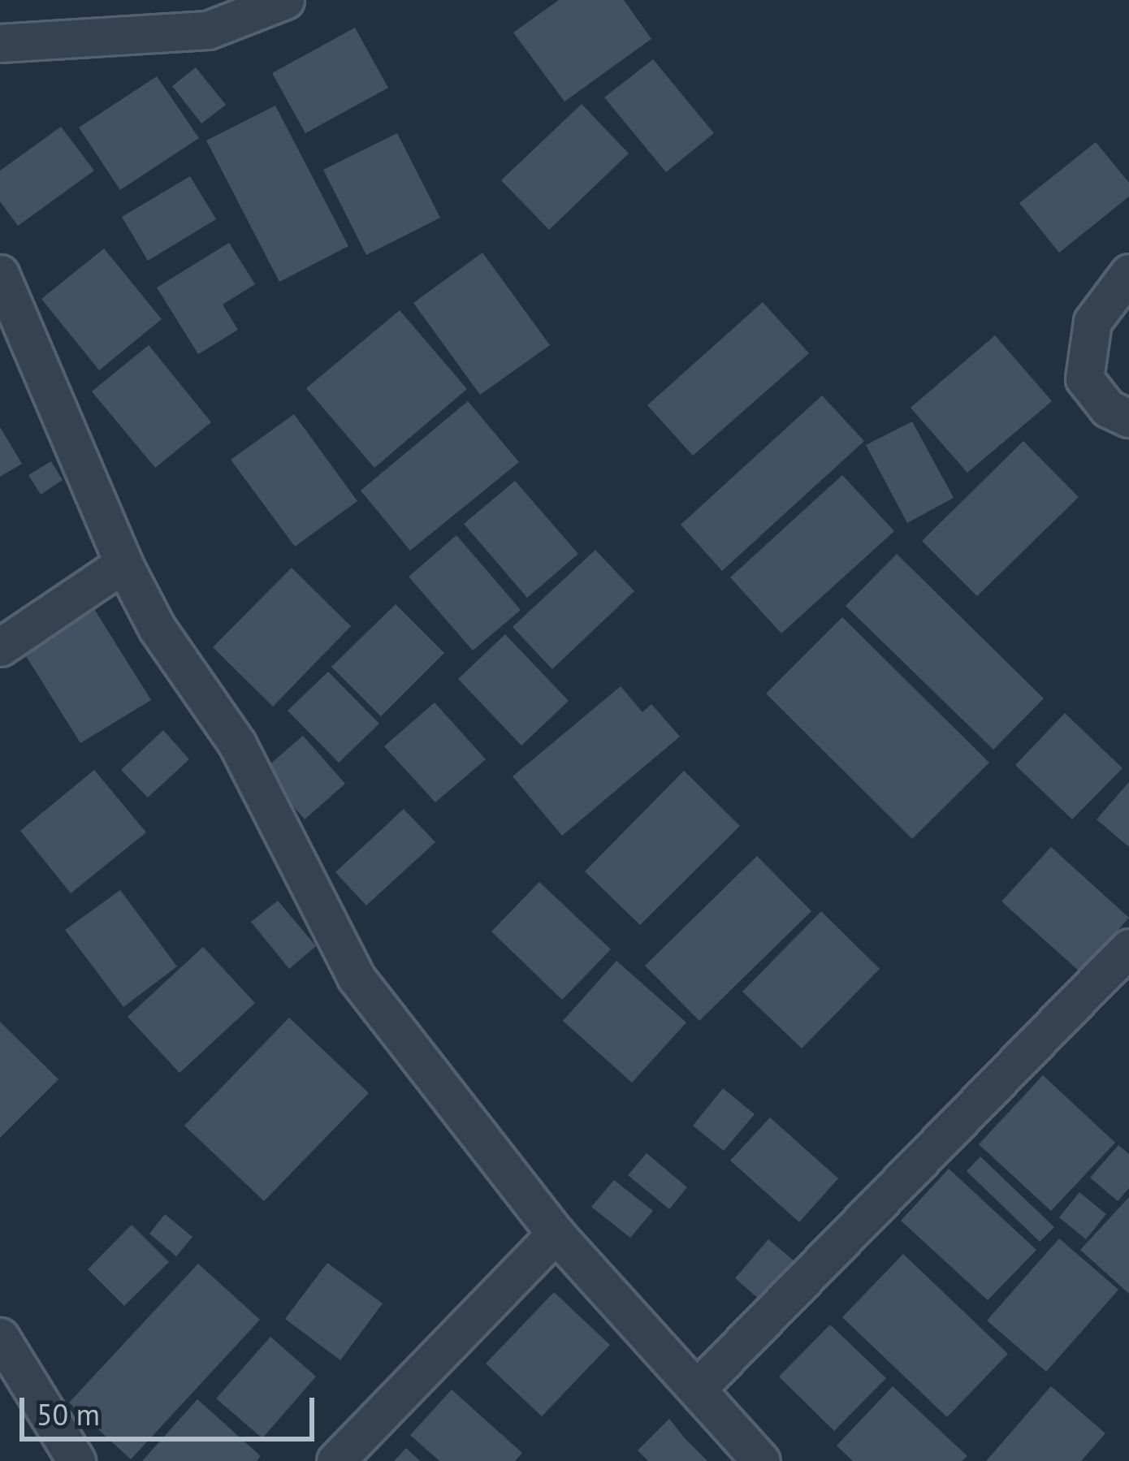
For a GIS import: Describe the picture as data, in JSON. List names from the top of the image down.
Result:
{
  "scale_bar": "50 m"
}
